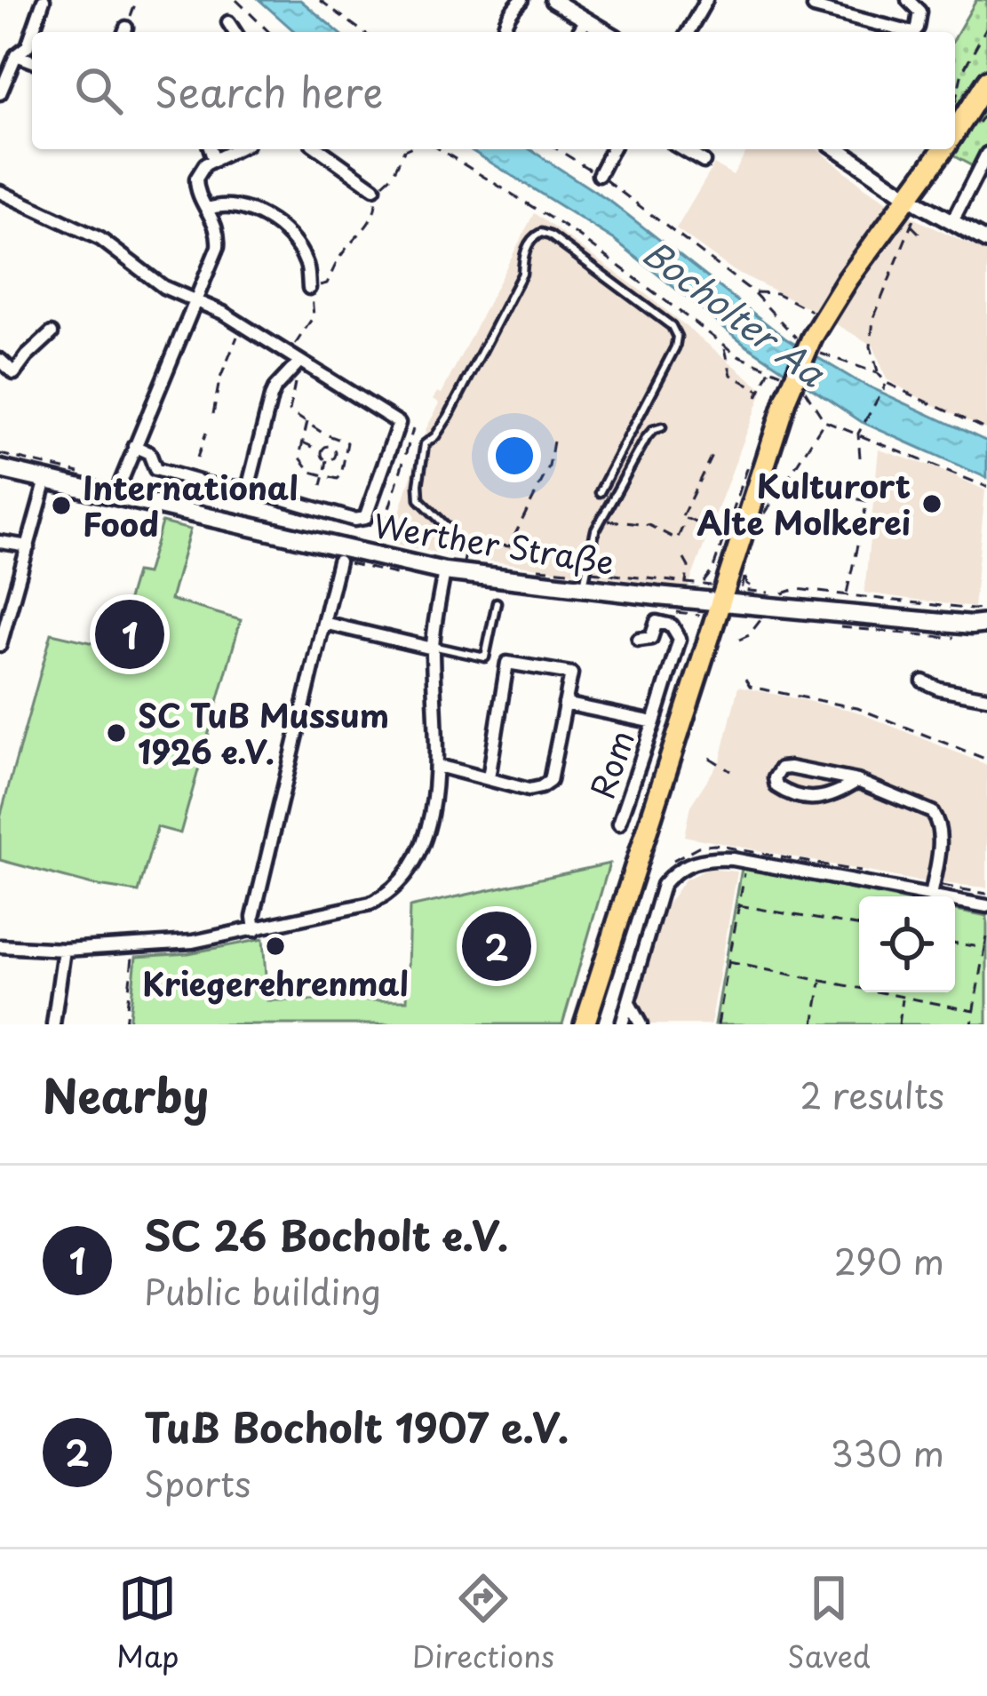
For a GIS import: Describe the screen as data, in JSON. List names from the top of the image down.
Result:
{
  "streets": {
    "main road": ["Werther Straße"],
    "street": ["Rom"]
  },
  "water": ["Bocholter Aa"],
  "places": [
    "Kulturort Alte Molkerei",
    "International Food",
    "SC TuB Mussum 1926 e.V.",
    "Kriegerehrenmal"
  ],
  "page": {
    "search": "Search here",
    "pins": ["1", "2"],
    "heading": ["Nearby", "2 results"],
    "list": [
      {
        "mark": "1",
        "name": "SC 26 Bocholt e.V.",
        "note": "Public building",
        "value": "290 m"
      },
      {
        "mark": "2",
        "name": "TuB Bocholt 1907 e.V.",
        "note": "Sports",
        "value": "330 m"
      }
    ],
    "nav": ["Map", "Directions", "Saved"]
  }
}
